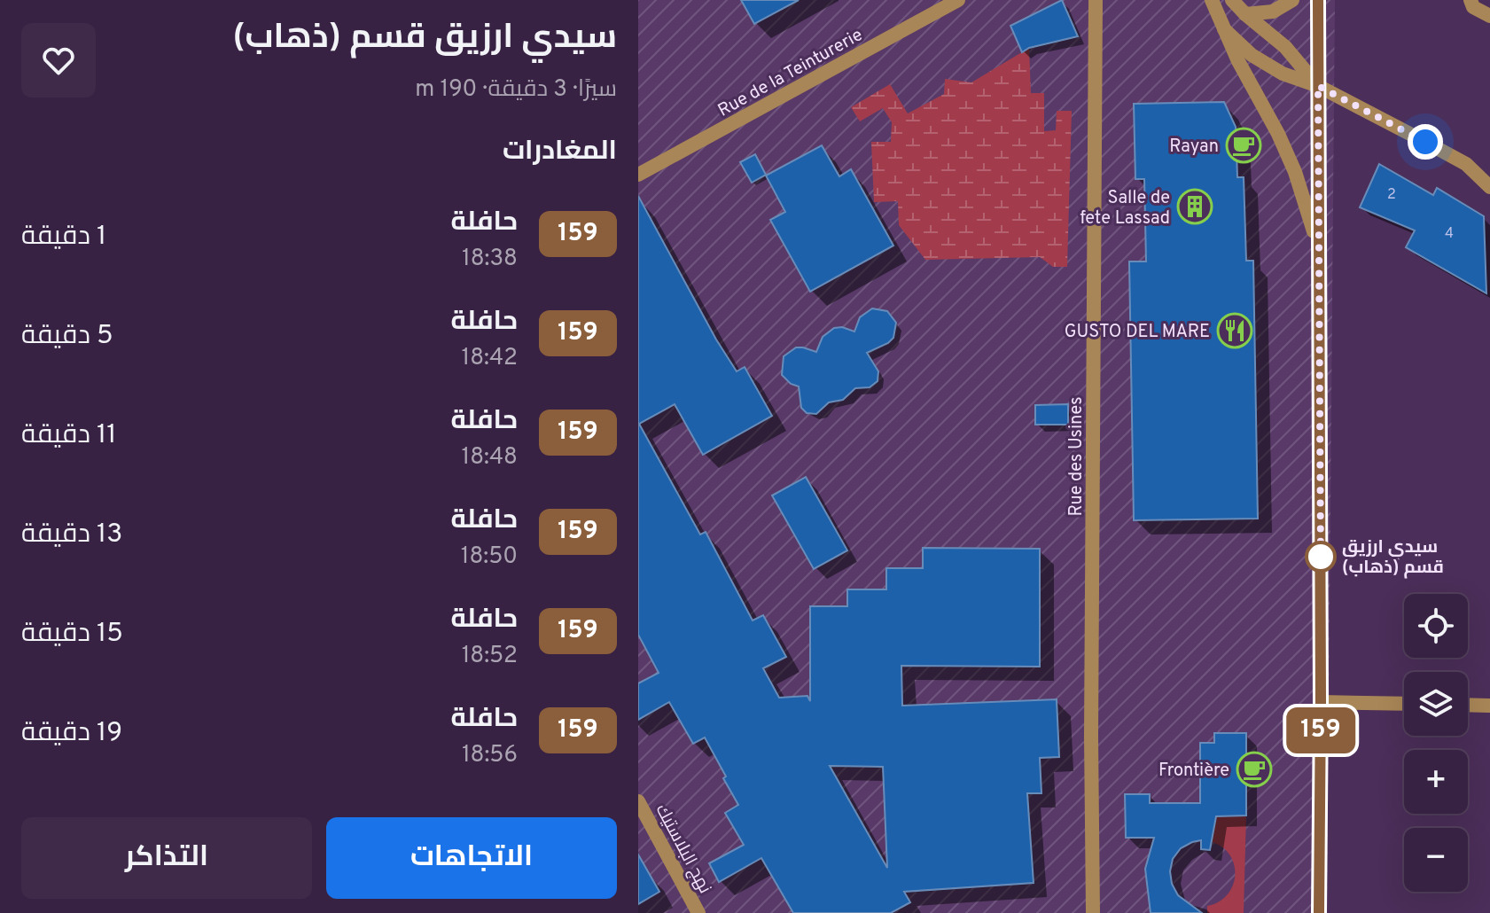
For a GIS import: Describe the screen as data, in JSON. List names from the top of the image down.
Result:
{
  "streets": {
    "street": ["Rue de la Teinturerie", "Rue des Usines", "نهج البلاستيك"]
  },
  "places": {
    "cafe": ["Rayan", "Frontière"],
    "building": ["Salle de fete Lassad"],
    "restaurant": ["GUSTO DEL MARE"],
    "other": ["سيدي ارزيق قسم (ذهاب)"]
  },
  "lines": ["bus line 159"],
  "house_numbers": ["2", "4"],
  "page": {
    "on_map": "159",
    "heading": [
      ["سيدي ارزيق قسم (ذهاب)", "سيرًا · 3 دقيقة · 190 m"],
      "المغادرات"
    ],
    "list": [
      {
        "mark": "159",
        "name": "حافلة",
        "note": "18:38",
        "value": "1 دقيقة"
      },
      {
        "mark": "159",
        "name": "حافلة",
        "note": "18:42",
        "value": "5 دقيقة"
      },
      {
        "mark": "159",
        "name": "حافلة",
        "note": "18:48",
        "value": "11 دقيقة"
      },
      {
        "mark": "159",
        "name": "حافلة",
        "note": "18:50",
        "value": "13 دقيقة"
      },
      {
        "mark": "159",
        "name": "حافلة",
        "note": "18:52",
        "value": "15 دقيقة"
      },
      {
        "mark": "159",
        "name": "حافلة",
        "note": "18:56",
        "value": "19 دقيقة"
      }
    ],
    "map_buttons": ["+", "−"],
    "buttons": ["الاتجاهات", "التذاكر"]
  }
}
